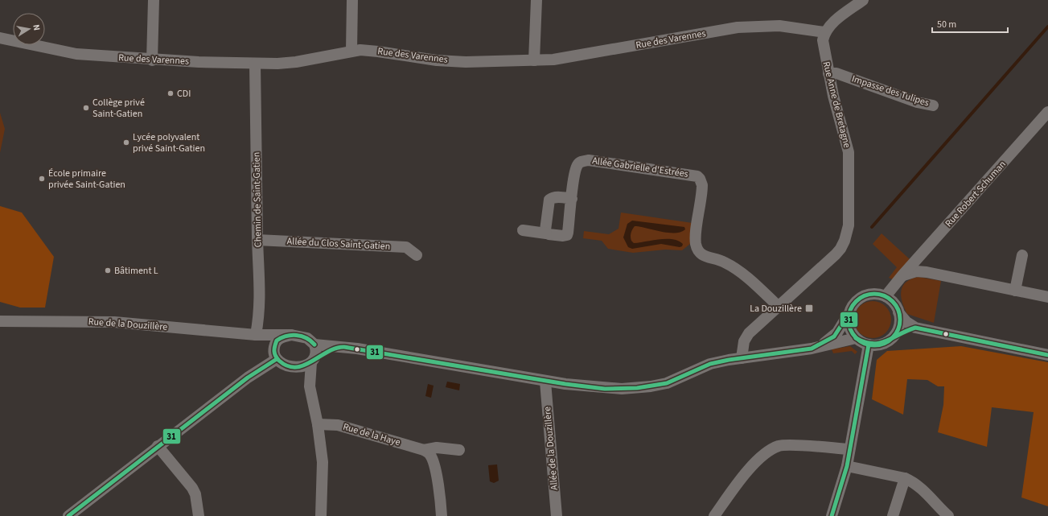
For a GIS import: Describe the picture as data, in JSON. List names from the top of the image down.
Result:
{
  "streets": {
    "street": [
      "Rue des Varennes",
      "Impasse des Tulipes",
      "Rue Anne de Bretagne",
      "Allée Gabrielle d'Estrées",
      "Rue Robert Schuman",
      "Chemin de Saint-Gatien",
      "Allée du Clos Saint-Gatien",
      "Rue de la Douzillère",
      "Rue de la Haye",
      "Allée de la Douzillère"
    ]
  },
  "crossings": [
    ["Rue des Varennes", "Rue Anne de Bretagne"],
    ["Rue des Varennes", "Chemin de Saint-Gatien"],
    ["Impasse des Tulipes", "Rue Anne de Bretagne"],
    ["Rue Anne de Bretagne", "Allée Gabrielle d'Estrées"],
    ["Chemin de Saint-Gatien", "Allée du Clos Saint-Gatien"],
    ["Chemin de Saint-Gatien", "Rue de la Douzillère"]
  ],
  "places": {
    "other": [
      "CDI",
      "Collège privé Saint-Gatien",
      "Lycée polyvalent privé Saint-Gatien",
      "École primaire privée Saint-Gatien",
      "Bâtiment L"
    ],
    "transit": ["La Douzillère"]
  },
  "lines": ["transit line 31"],
  "scale_bar": "50 m",
  "north": "right"
}
